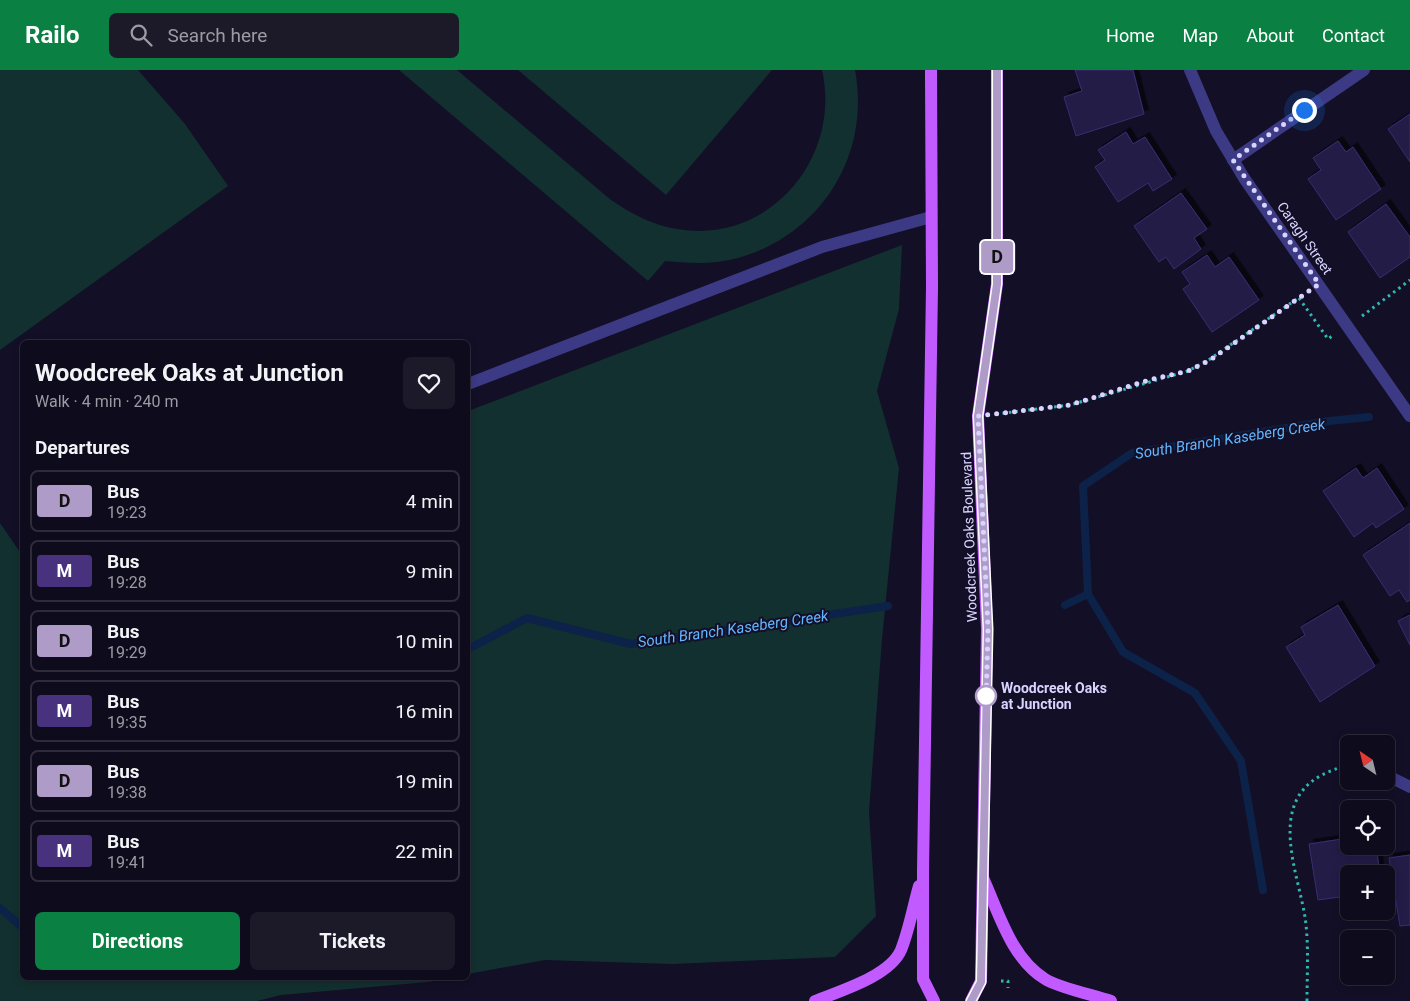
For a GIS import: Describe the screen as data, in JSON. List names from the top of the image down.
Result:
{
  "streets": {
    "main road": ["Woodcreek Oaks Boulevard"],
    "street": ["Caragh Street"]
  },
  "water": ["South Branch Kaseberg Creek"],
  "places": ["Woodcreek Oaks at Junction"],
  "lines": ["bus line D"],
  "north": "top left",
  "page": {
    "header": "Railo",
    "search": "Search here",
    "nav": [
      "Home",
      "Map",
      "About",
      "Contact"
    ],
    "on_map": "D",
    "heading": [
      ["Woodcreek Oaks at Junction", "Walk · 4 min · 240 m"],
      "Departures"
    ],
    "list": [
      {
        "mark": "D",
        "name": "Bus",
        "note": "19:23",
        "value": "4 min"
      },
      {
        "mark": "M",
        "name": "Bus",
        "note": "19:28",
        "value": "9 min"
      },
      {
        "mark": "D",
        "name": "Bus",
        "note": "19:29",
        "value": "10 min"
      },
      {
        "mark": "M",
        "name": "Bus",
        "note": "19:35",
        "value": "16 min"
      },
      {
        "mark": "D",
        "name": "Bus",
        "note": "19:38",
        "value": "19 min"
      },
      {
        "mark": "M",
        "name": "Bus",
        "note": "19:41",
        "value": "22 min"
      }
    ],
    "map_buttons": ["+", "−"],
    "buttons": ["Directions", "Tickets"]
  }
}
